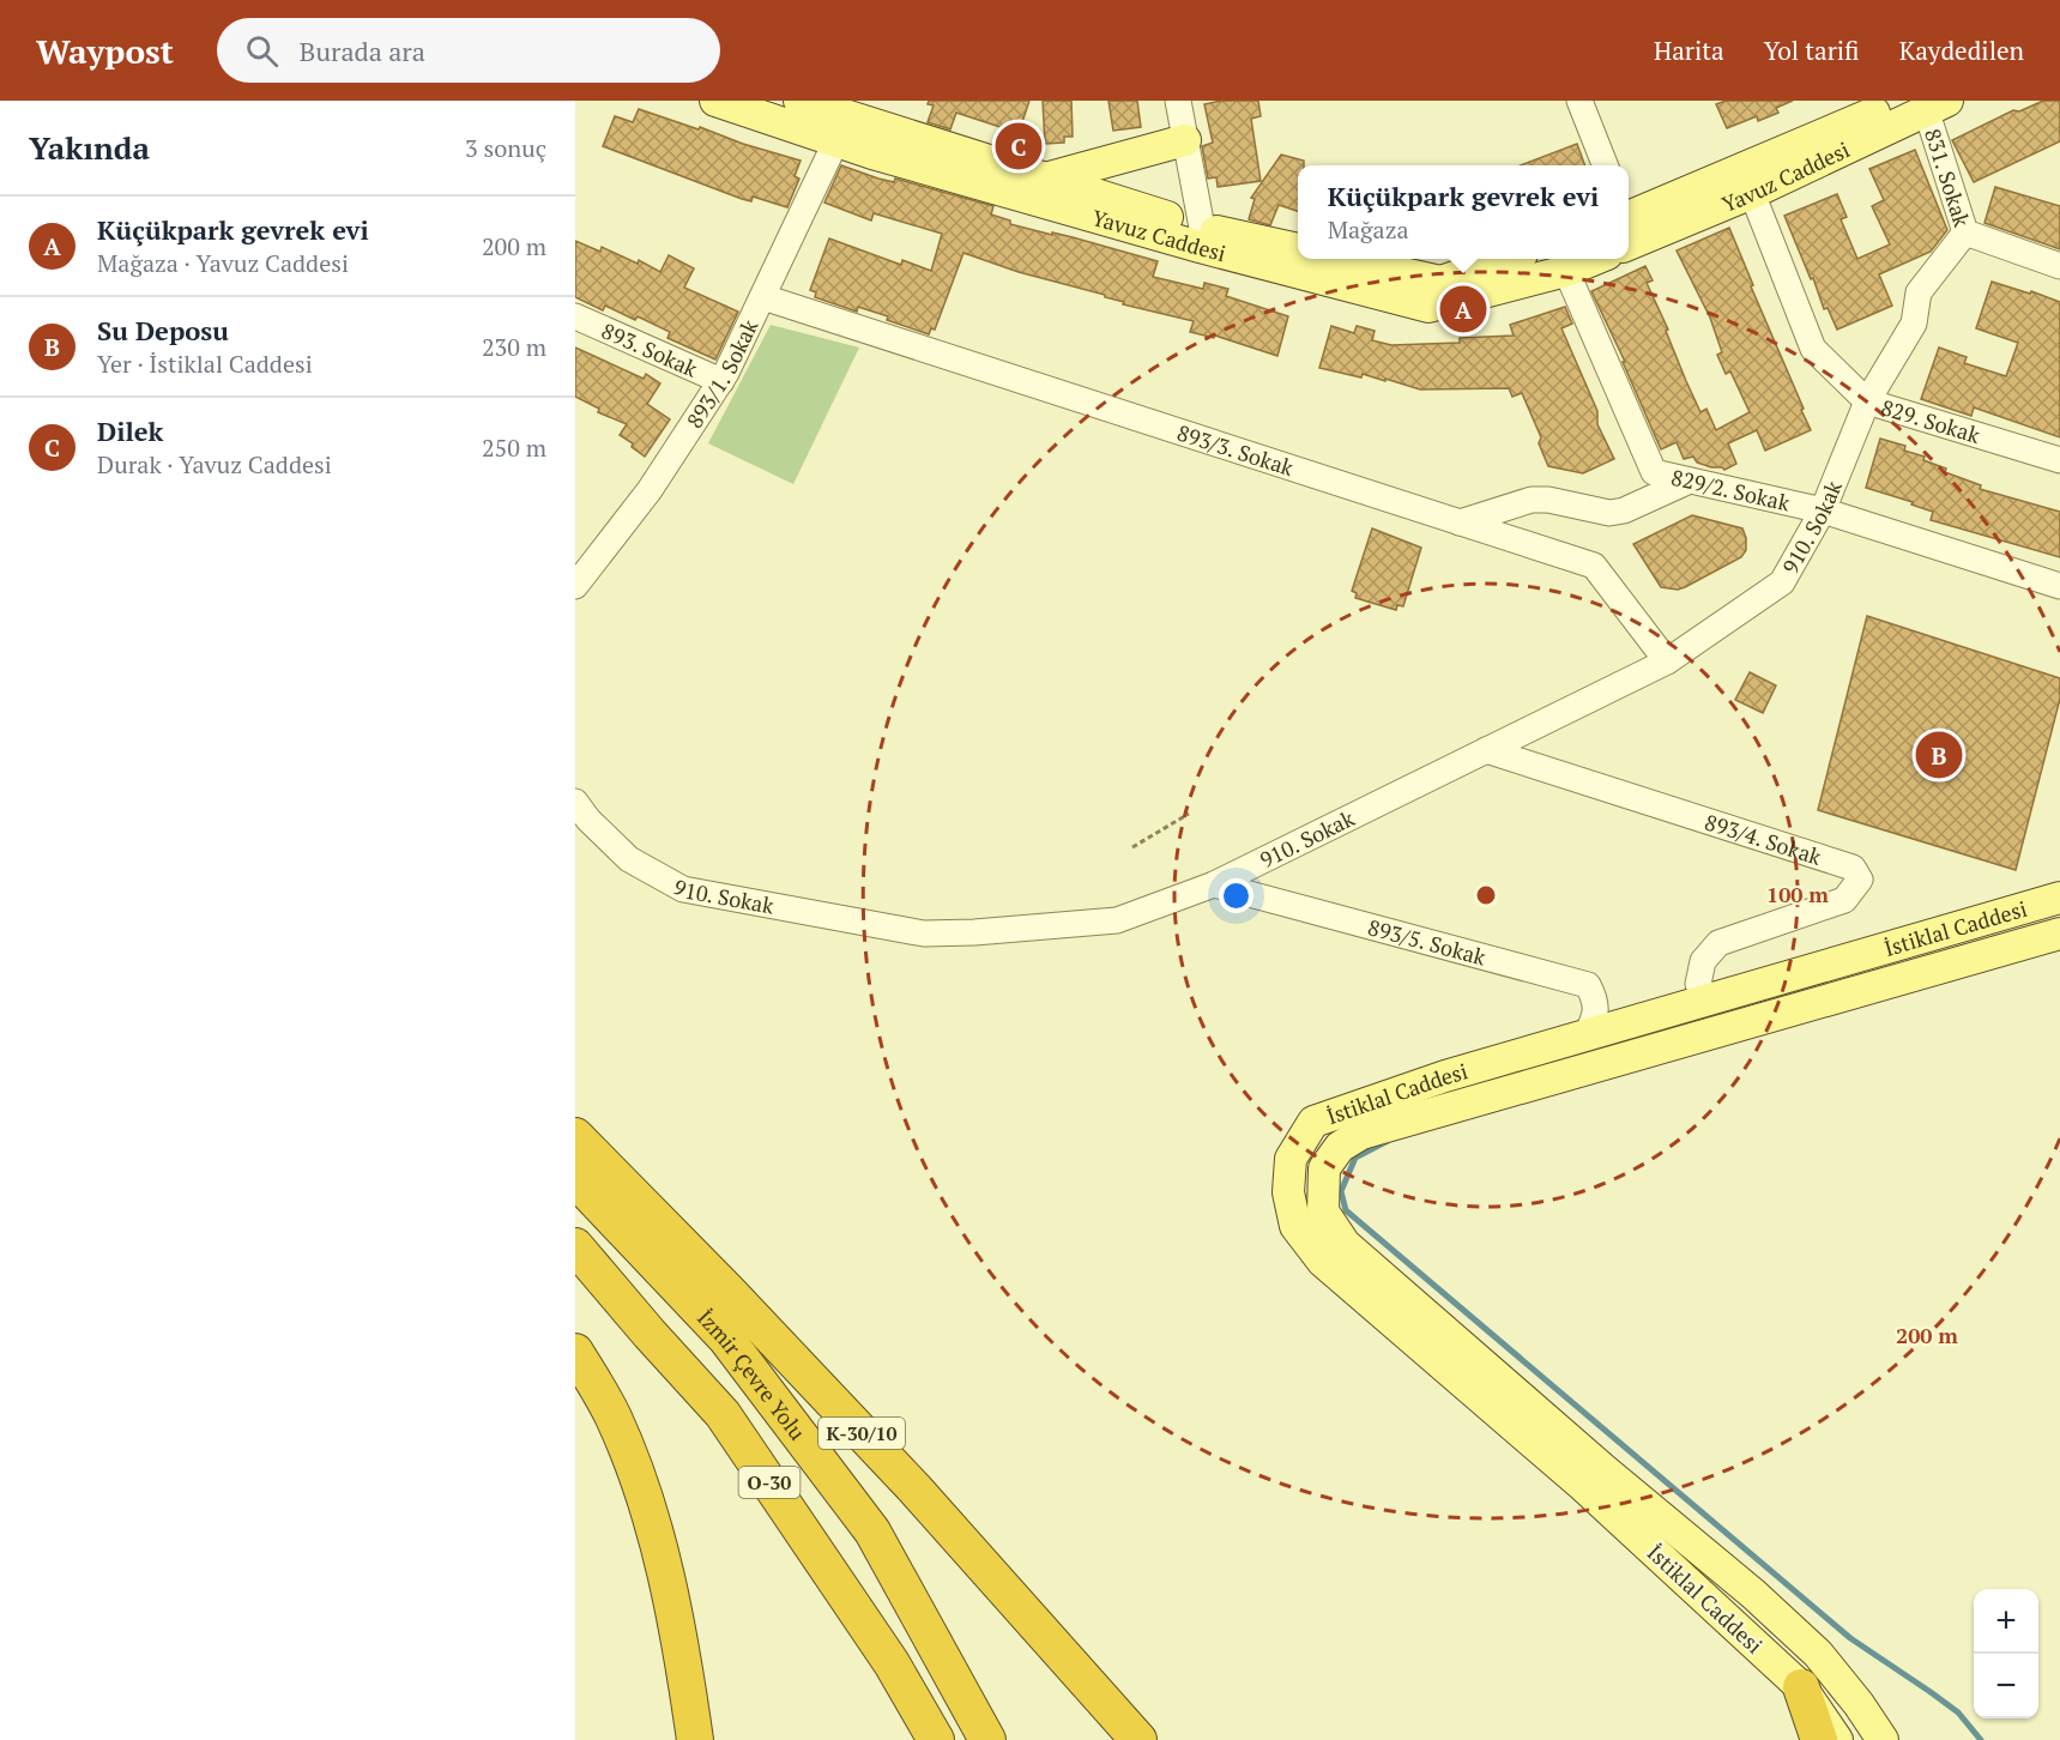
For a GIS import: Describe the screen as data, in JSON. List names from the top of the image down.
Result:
{
  "streets": {
    "highway": ["İzmir Çevre Yolu", "K-30/10", "O-30"],
    "main road": ["Yavuz Caddesi", "İstiklal Caddesi"],
    "street": [
      "831. Sokak",
      "893. Sokak",
      "893/1. Sokak",
      "829. Sokak",
      "893/3. Sokak",
      "829/2. Sokak",
      "910. Sokak",
      "893/4. Sokak",
      "893/5. Sokak"
    ]
  },
  "crossings": [
    ["Yavuz Caddesi", "831. Sokak"],
    ["Yavuz Caddesi", "893/1. Sokak"],
    ["Yavuz Caddesi", "829. Sokak"],
    ["Yavuz Caddesi", "829/2. Sokak"],
    ["831. Sokak", "910. Sokak"],
    ["893. Sokak", "893/1. Sokak"],
    ["893/1. Sokak", "893/3. Sokak"],
    ["829. Sokak", "910. Sokak"],
    ["893/3. Sokak", "910. Sokak"],
    ["829/2. Sokak", "910. Sokak"],
    ["910. Sokak", "893/4. Sokak"],
    ["910. Sokak", "893/5. Sokak"],
    ["893/4. Sokak", "İstiklal Caddesi"],
    ["İstiklal Caddesi", "893/5. Sokak"]
  ],
  "page": {
    "header": "Waypost",
    "search": "Burada ara",
    "nav": ["Harita", "Yol tarifi", "Kaydedilen"],
    "heading": ["Yakında", "3 sonuç"],
    "pins": ["C", "A", "B"],
    "popup": ["Küçükpark gevrek evi", "Mağaza"],
    "list": [
      {
        "mark": "A",
        "name": "Küçükpark gevrek evi",
        "note": "Mağaza · Yavuz Caddesi",
        "value": "200 m"
      },
      {
        "mark": "B",
        "name": "Su Deposu",
        "note": "Yer · İstiklal Caddesi",
        "value": "230 m"
      },
      {
        "mark": "C",
        "name": "Dilek",
        "note": "Durak · Yavuz Caddesi",
        "value": "250 m"
      }
    ],
    "map_buttons": ["+", "−"]
  },
  "rings": ["100 m", "200 m"]
}
